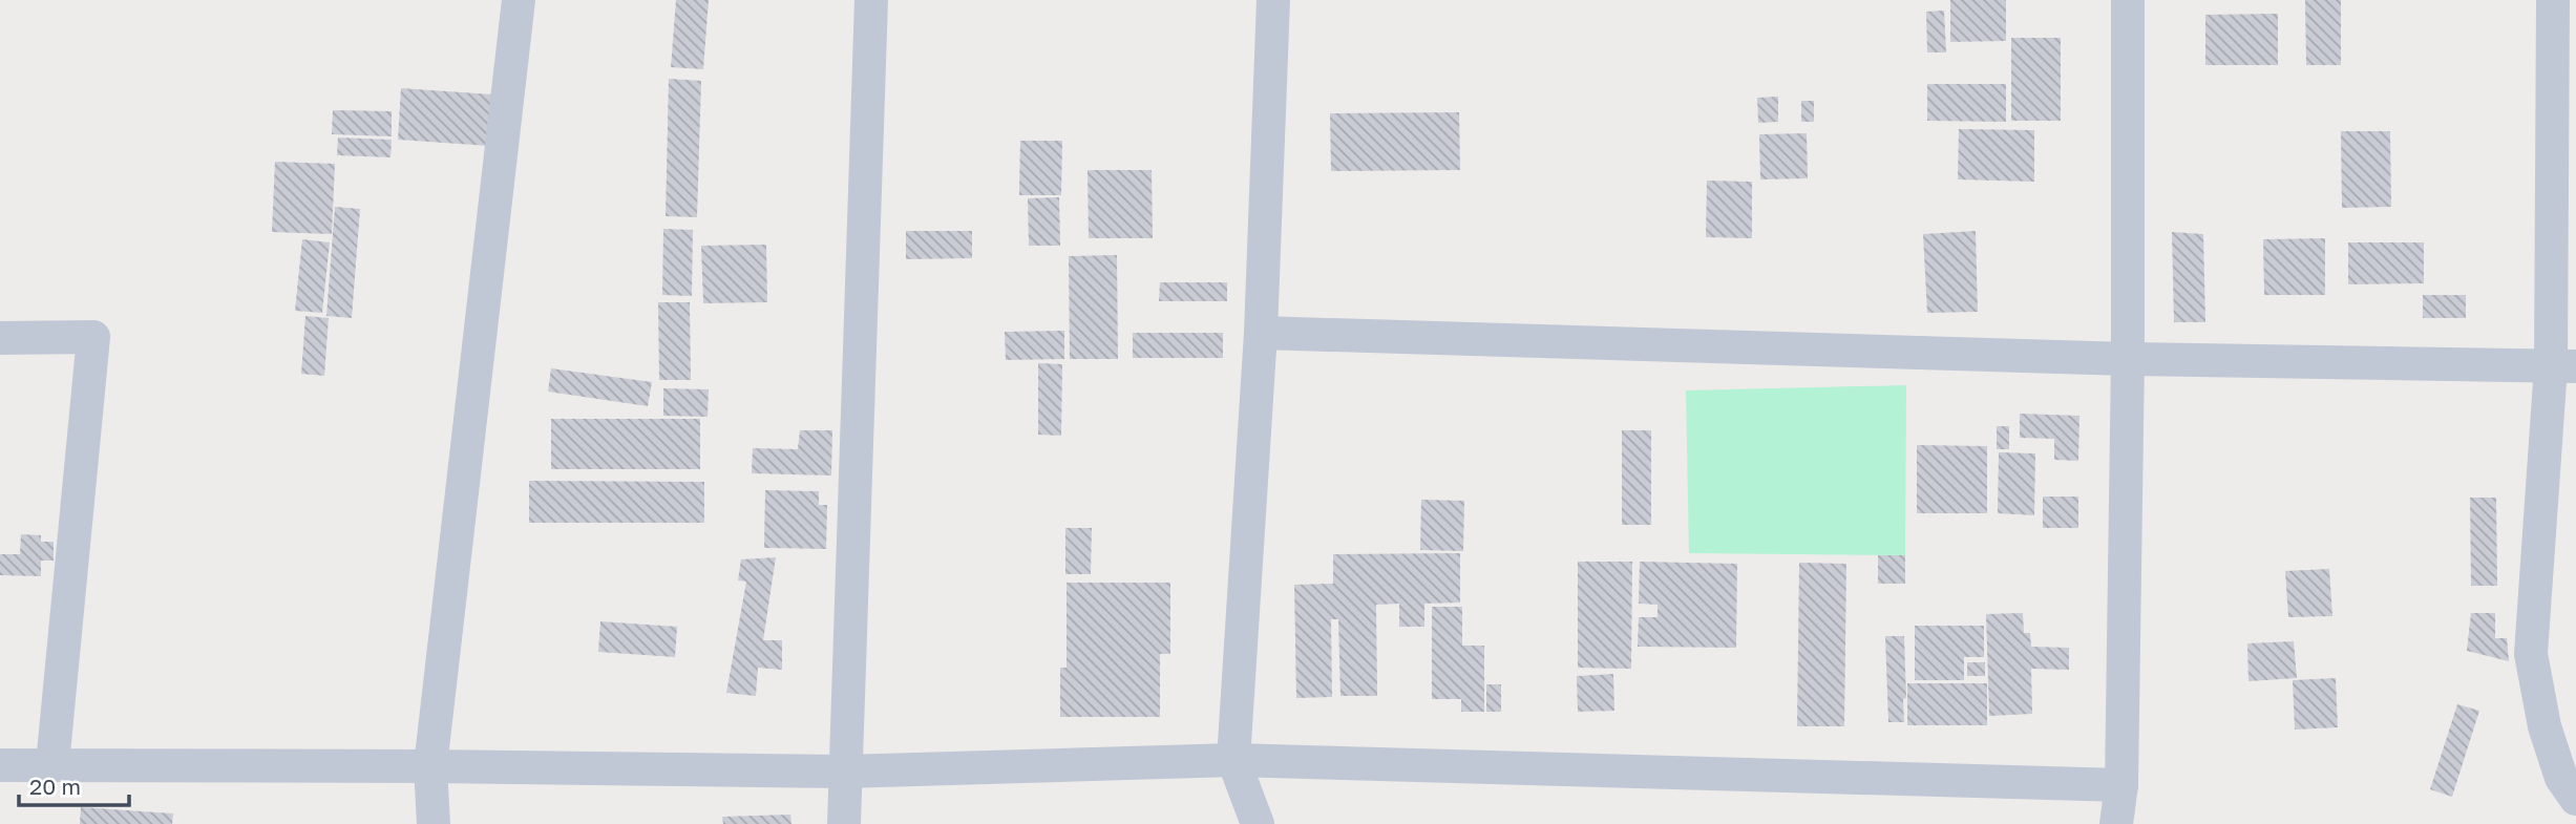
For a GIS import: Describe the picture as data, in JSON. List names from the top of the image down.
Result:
{
  "scale_bar": "20 m"
}
